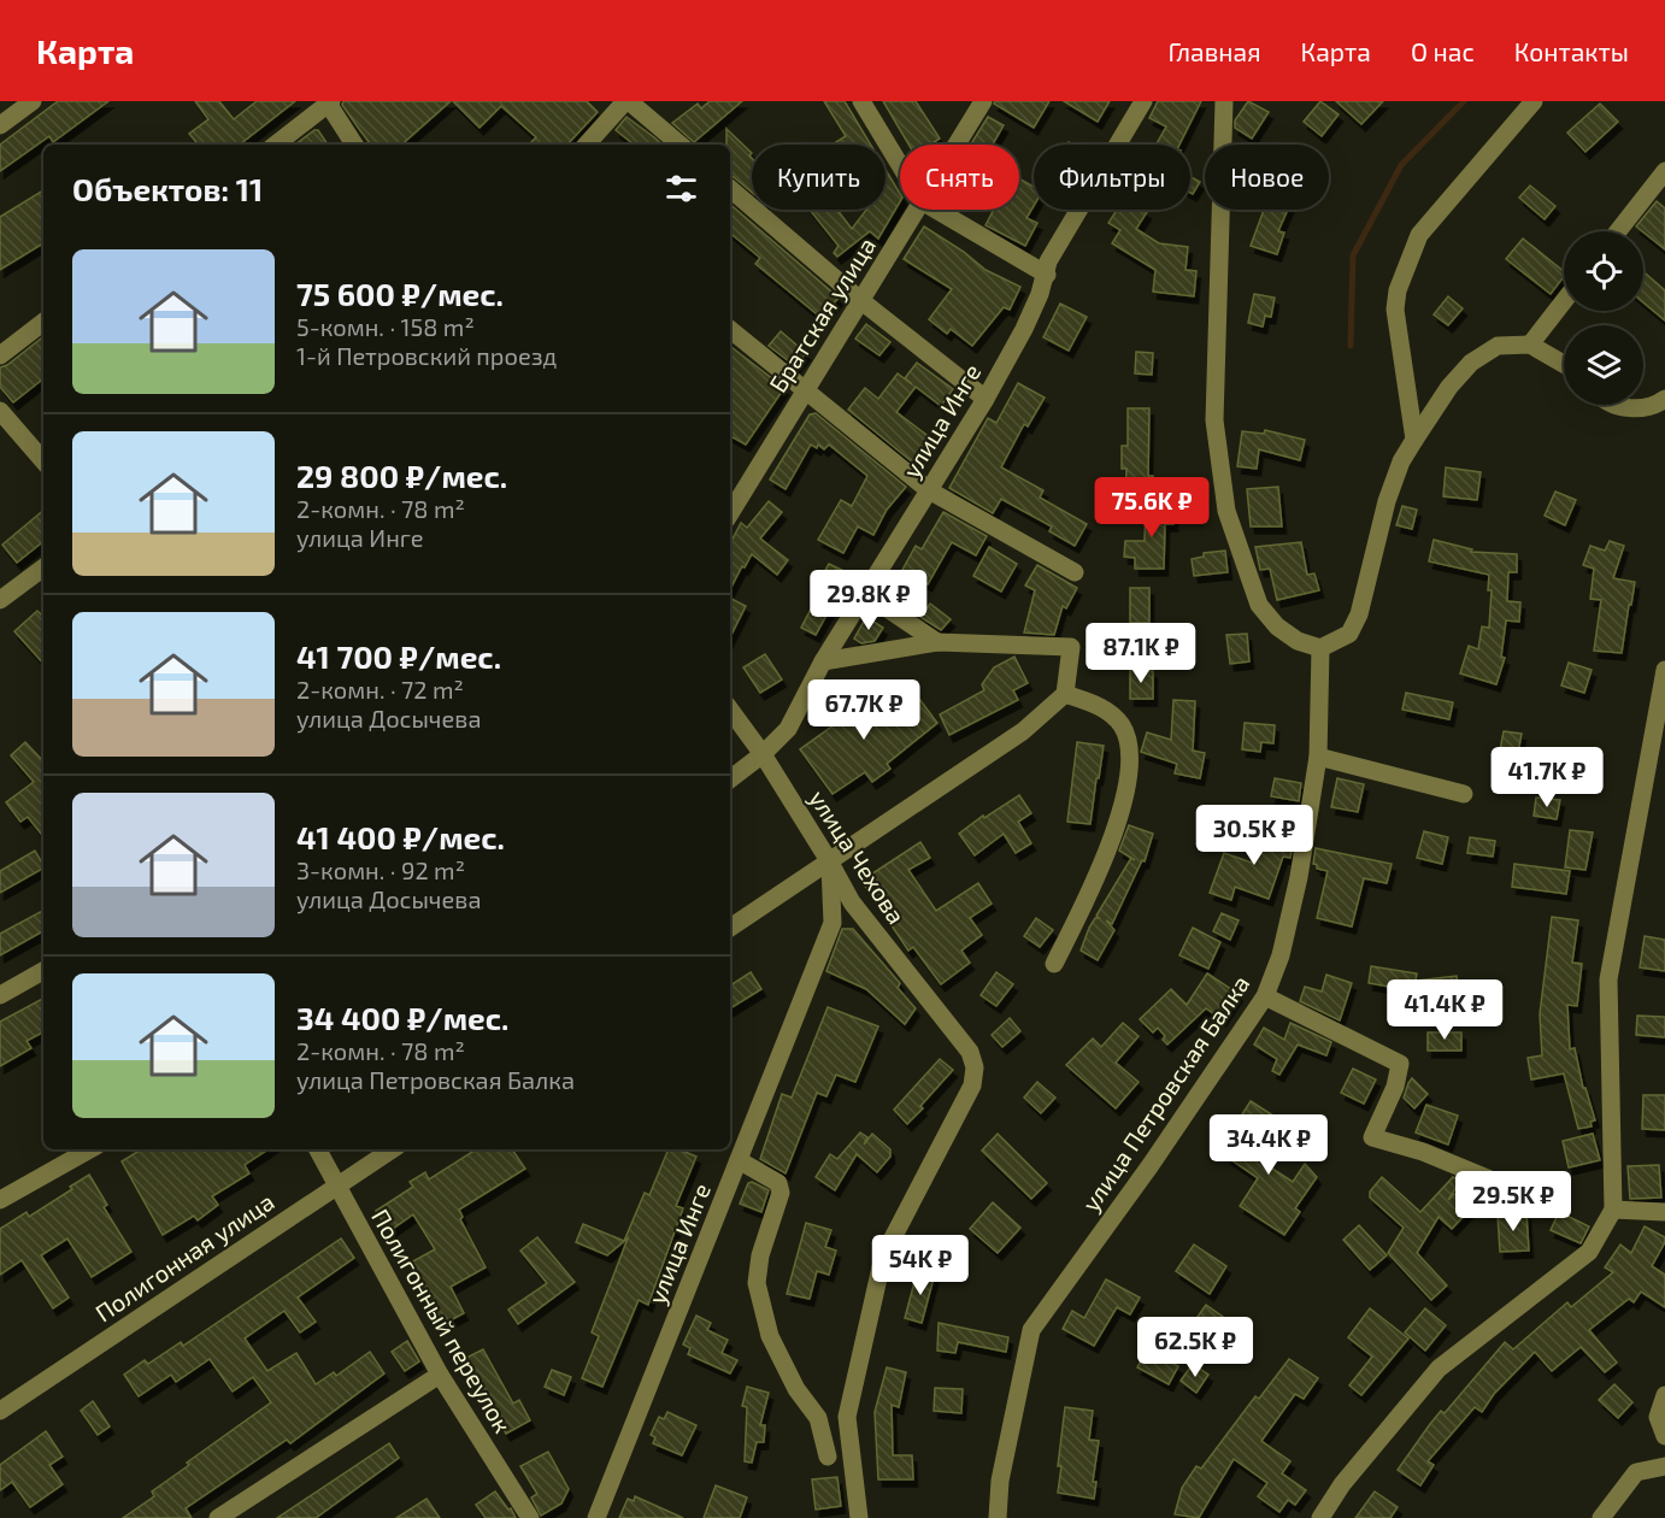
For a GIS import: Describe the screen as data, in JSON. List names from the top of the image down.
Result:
{
  "streets": {
    "street": [
      "Братская улица",
      "улица Инге",
      "улица Чехова",
      "улица Петровская Балка",
      "Полигонная улица",
      "Полигонный переулок"
    ]
  },
  "crossings": [
    ["улица Инге", "улица Чехова"],
    ["Полигонная улица", "Полигонный переулок"]
  ],
  "page": {
    "header": "Карта",
    "nav": [
      "Главная",
      "Карта",
      "О нас",
      "Контакты"
    ],
    "chip": [
      "Купить",
      "Снять",
      "Фильтры",
      "Новое"
    ],
    "heading": "Объектов: 11",
    "list": [
      {
        "name": "75 600 ₽/мес.",
        "note": "5-комн. · 158 m² · 1-й Петровский проезд"
      },
      {
        "name": "29 800 ₽/мес.",
        "note": "2-комн. · 78 m² · улица Инге"
      },
      {
        "name": "41 700 ₽/мес.",
        "note": "2-комн. · 72 m² · улица Досычева"
      },
      {
        "name": "41 400 ₽/мес.",
        "note": "3-комн. · 92 m² · улица Досычева"
      },
      {
        "name": "34 400 ₽/мес.",
        "note": "2-комн. · 78 m² · улица Петровская Балка"
      }
    ],
    "price": [
      "75.6K ₽",
      "29.8K ₽",
      "87.1K ₽",
      "67.7K ₽",
      "41.7K ₽",
      "30.5K ₽",
      "41.4K ₽",
      "34.4K ₽",
      "29.5K ₽",
      "54K ₽",
      "62.5K ₽"
    ]
  }
}
